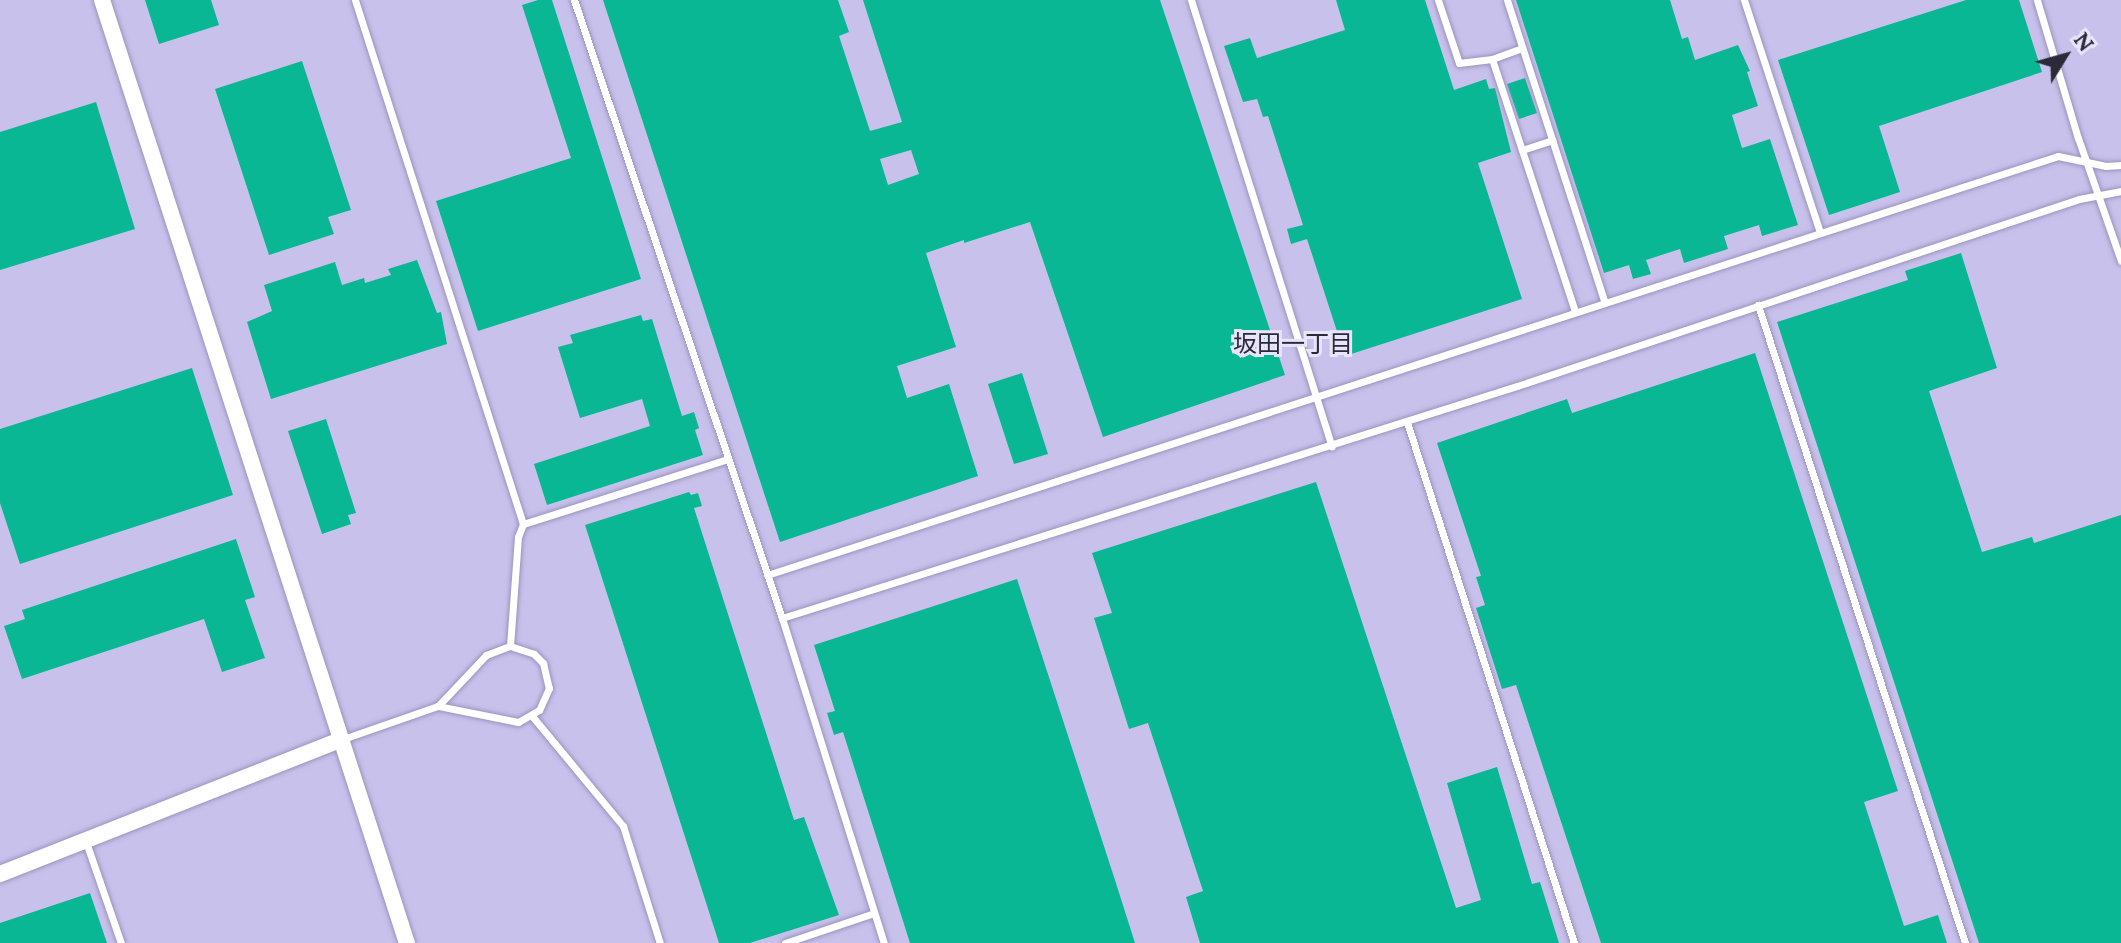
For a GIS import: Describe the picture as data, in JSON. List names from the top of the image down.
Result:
{
  "districts": ["坂田一丁目"],
  "north": "top right"
}
